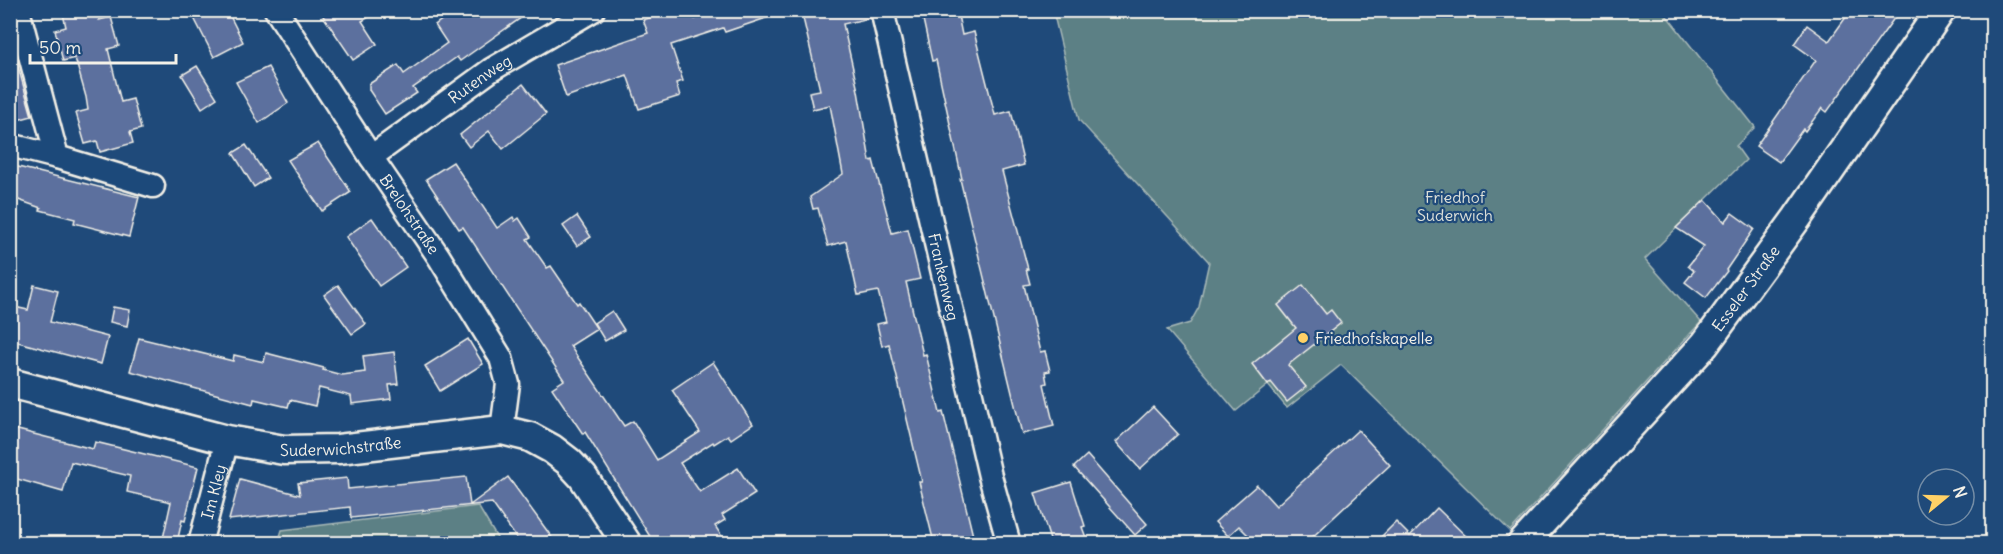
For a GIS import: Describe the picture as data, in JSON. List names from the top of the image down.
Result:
{
  "streets": {
    "main road": ["Esseler Straße", "Suderwichstraße"],
    "street": [
      "Rutenweg",
      "Brelohstraße",
      "Frankenweg",
      "Im Kley"
    ]
  },
  "crossings": [
    ["Rutenweg", "Brelohstraße"],
    ["Brelohstraße", "Suderwichstraße"],
    ["Suderwichstraße", "Im Kley"]
  ],
  "parks": ["Friedhof Suderwich"],
  "places": ["Friedhofskapelle"],
  "scale_bar": "50 m",
  "north": "right"
}
